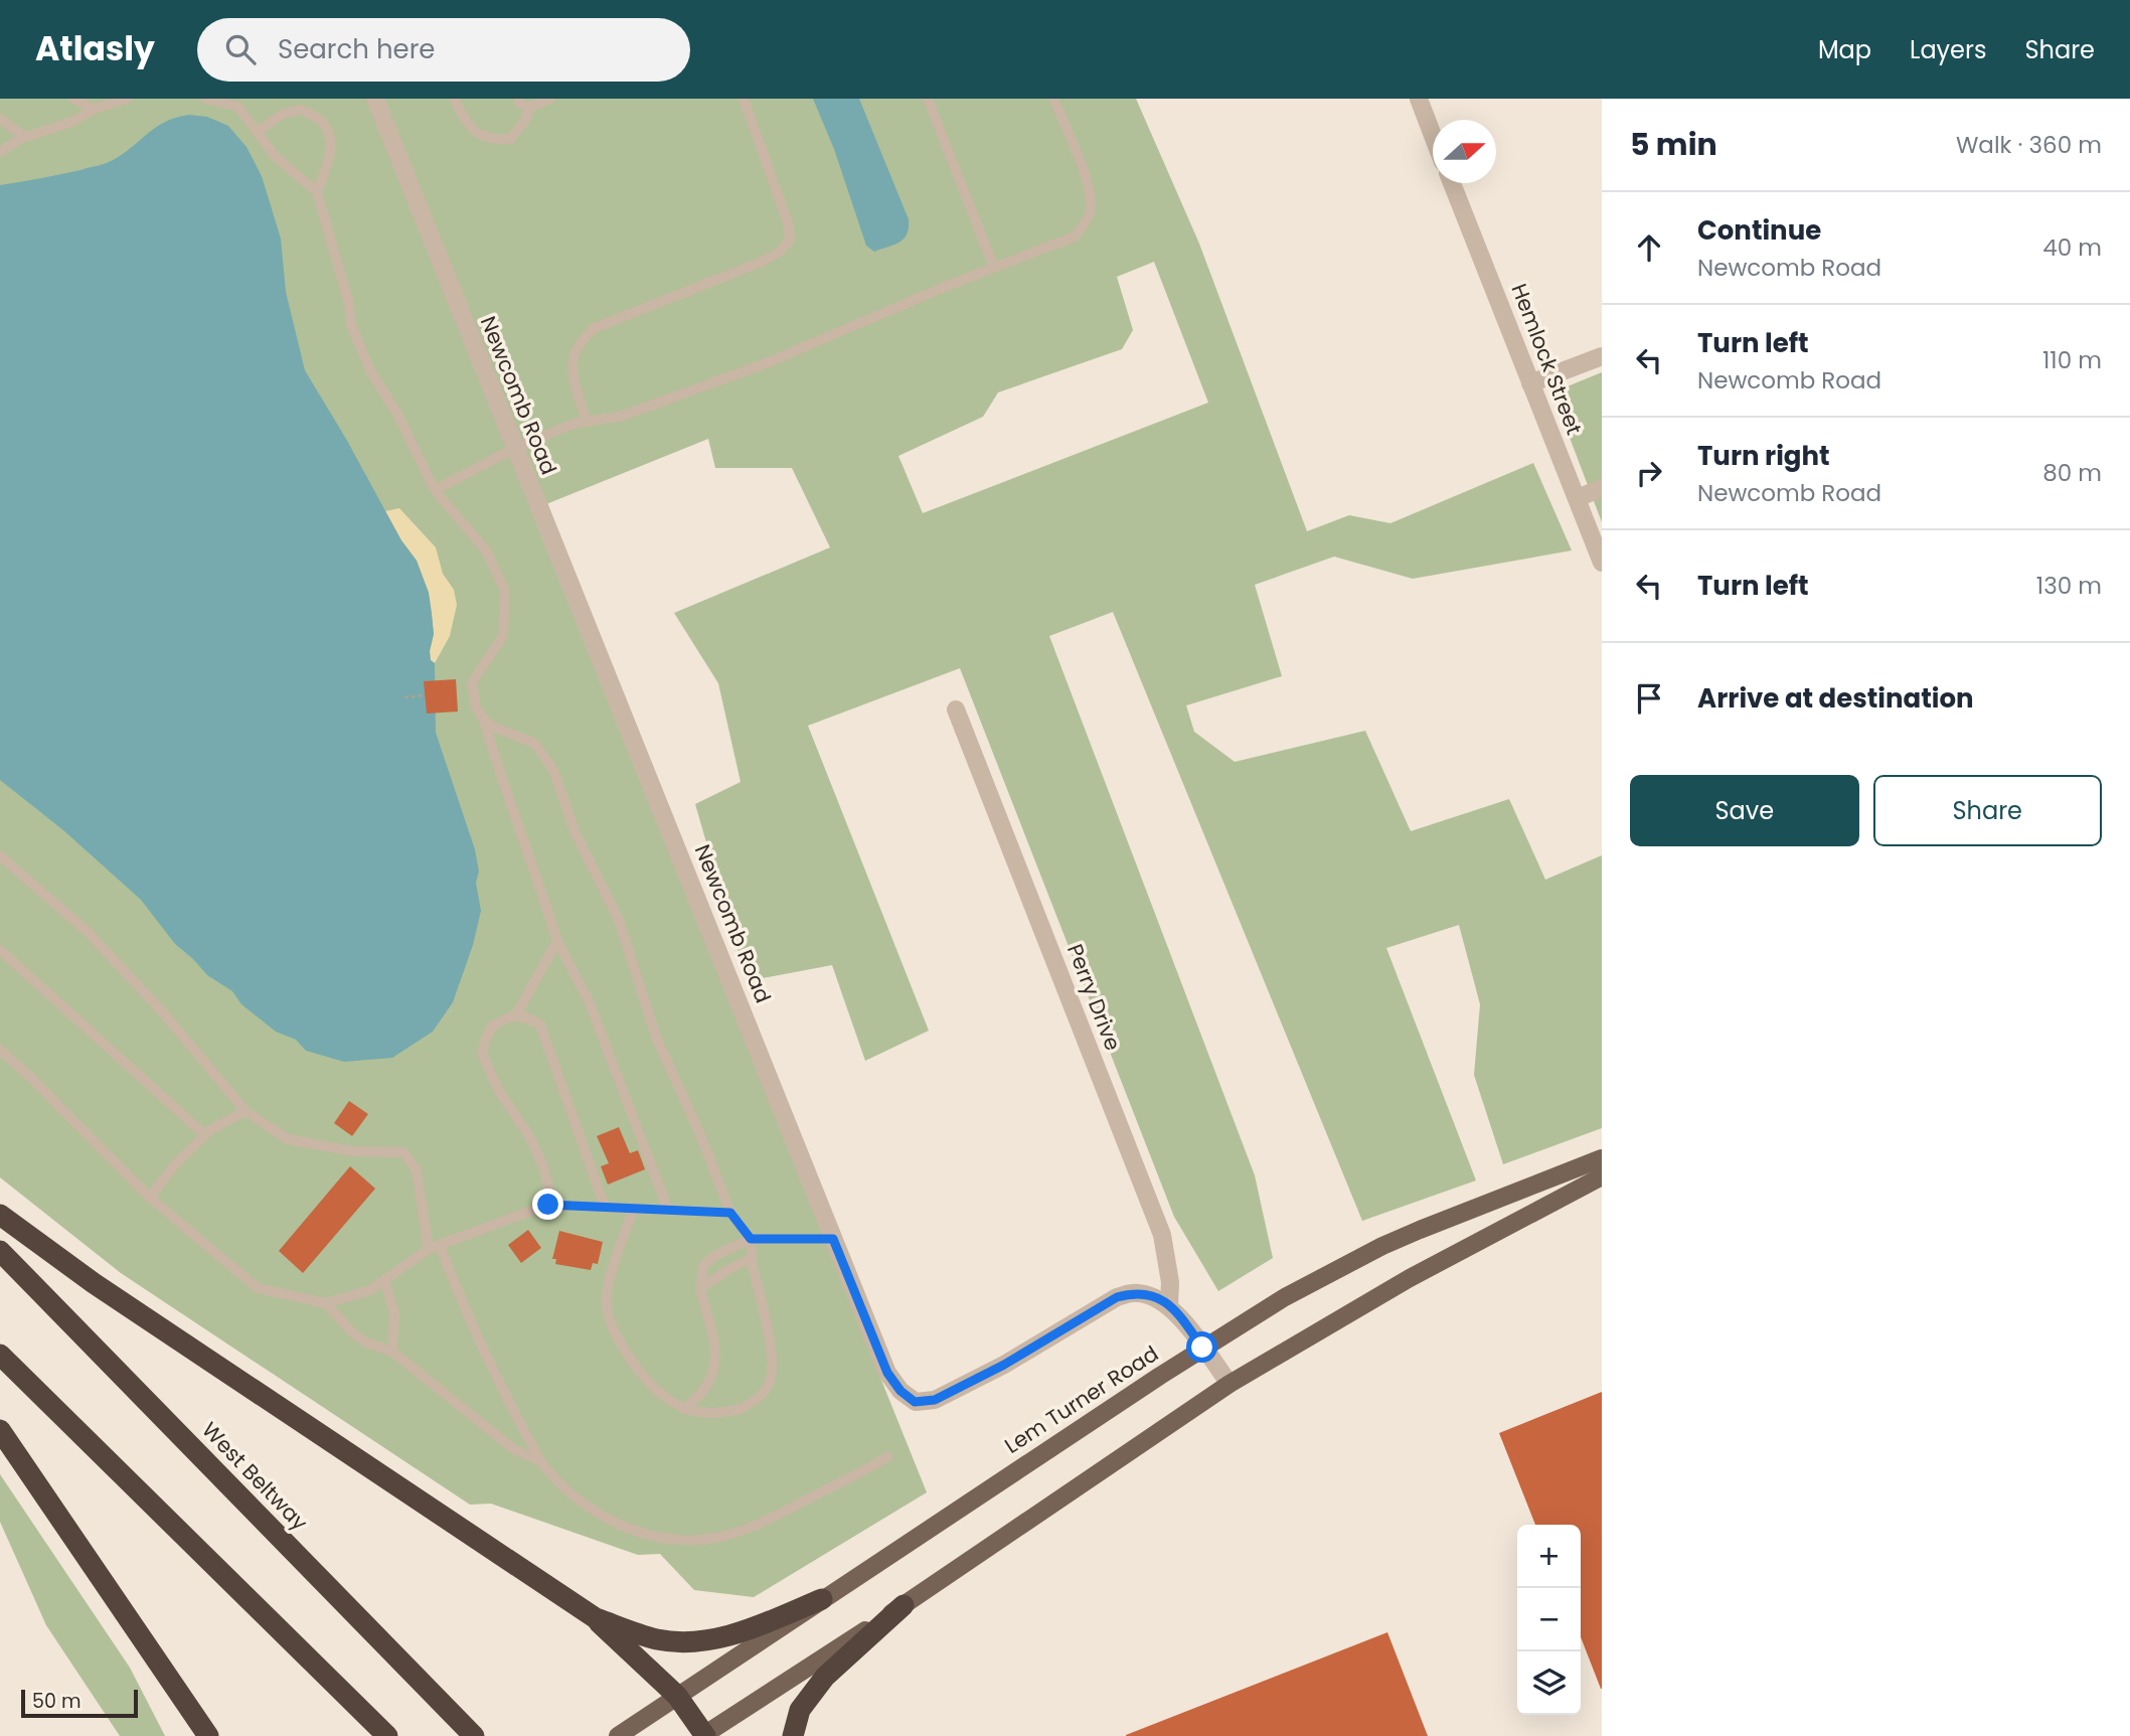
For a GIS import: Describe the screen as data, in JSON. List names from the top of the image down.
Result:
{
  "streets": {
    "highway": ["West Beltway"],
    "main road": ["Lem Turner Road"],
    "street": ["Hemlock Street", "Newcomb Road", "Perry Drive"]
  },
  "crossings": [
    ["Newcomb Road", "Perry Drive"]
  ],
  "scale_bar": "50 m",
  "north": "right",
  "page": {
    "header": "Atlasly",
    "search": "Search here",
    "nav": ["Map", "Layers", "Share"],
    "heading": ["5 min", "Walk · 360 m"],
    "list": [
      ["Continue", "Newcomb Road", "40 m"],
      ["Turn left", "Newcomb Road", "110 m"],
      ["Turn right", "Newcomb Road", "80 m"],
      ["Turn left", "130 m"],
      "Arrive at destination"
    ],
    "buttons": ["Save", "Share"],
    "map_buttons": ["+", "−"],
    "scale": "50 m"
  }
}
